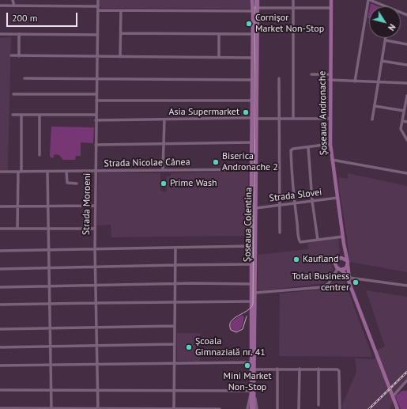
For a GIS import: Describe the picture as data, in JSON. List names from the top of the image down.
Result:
{
  "streets": {
    "main road": ["Șoseaua Andronache", "Șoseaua Colentina"],
    "street": ["Strada Nicolae Cânea", "Strada Slovei", "Strada Moroeni"]
  },
  "crossings": [
    ["Șoseaua Andronache", "Strada Slovei"],
    ["Strada Nicolae Cânea", "Strada Moroeni"],
    ["Strada Nicolae Cânea", "Șoseaua Colentina"],
    ["Strada Slovei", "Șoseaua Colentina"]
  ],
  "places": [
    "Cornișor Market Non-Stop",
    "Asia Supermarket",
    "Biserica Andronache 2",
    "Prime Wash",
    "Kaufland",
    "Total Business centrer",
    "Școala Gimnazială nr. 41",
    "Mini Market Non-Stop"
  ],
  "scale_bar": "200 m",
  "north": "bottom right"
}
